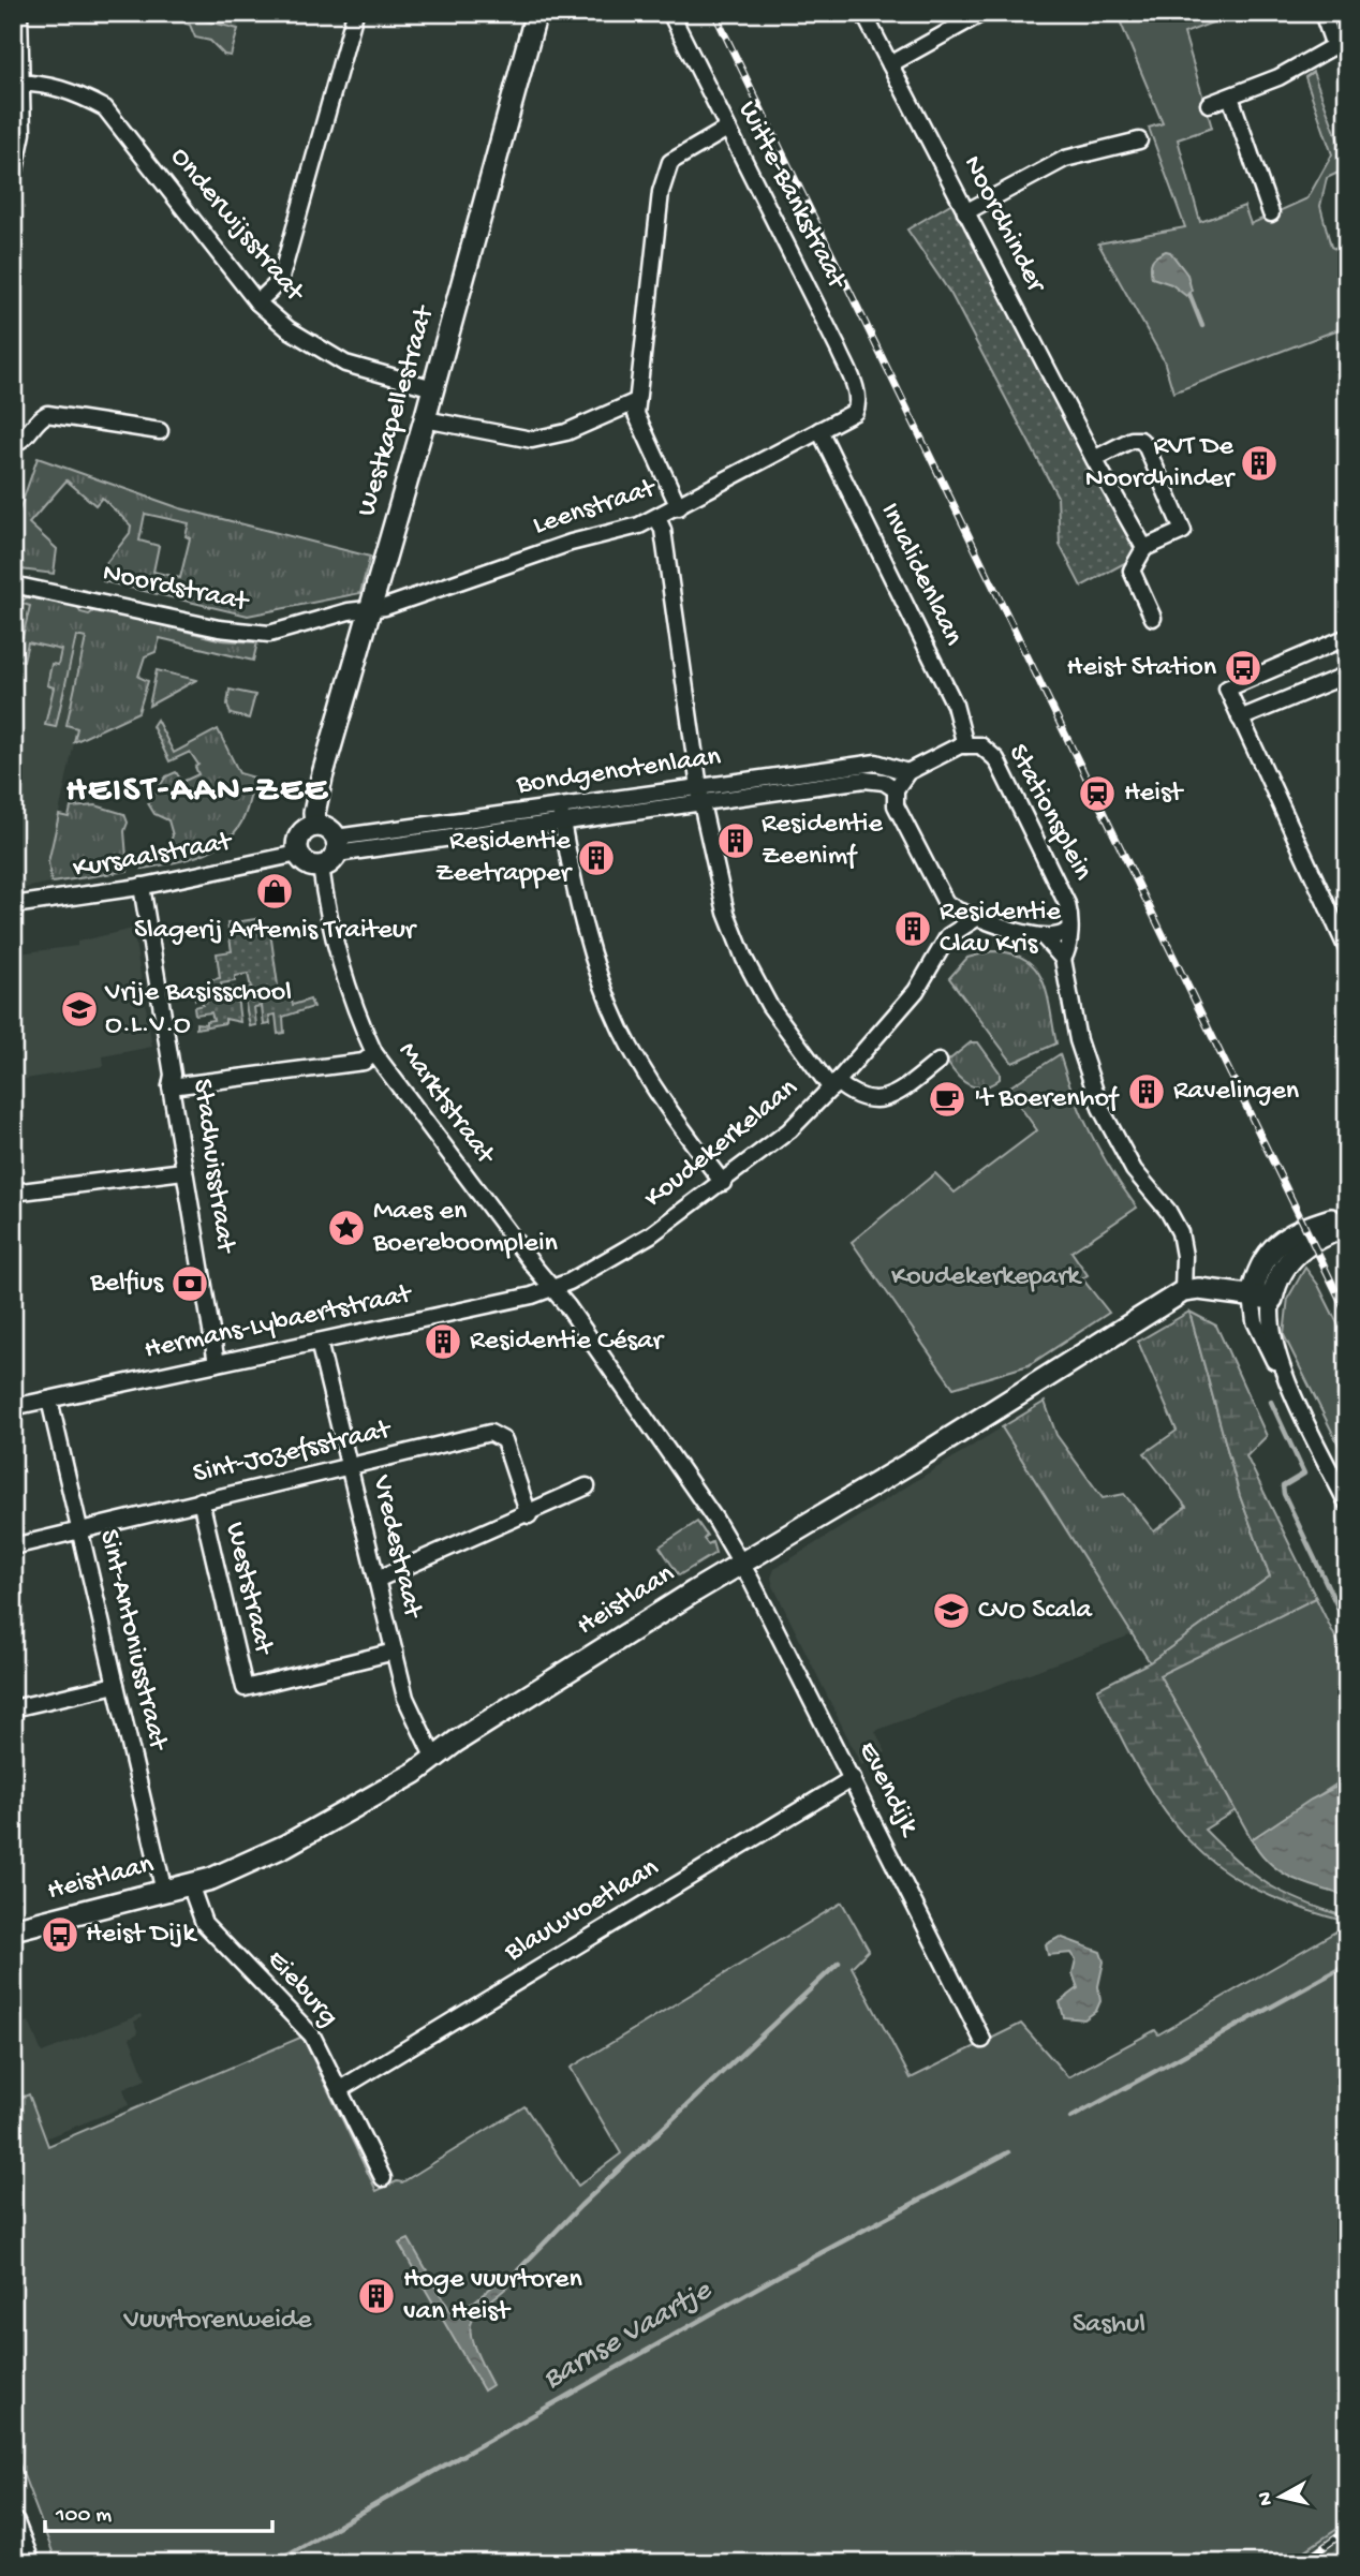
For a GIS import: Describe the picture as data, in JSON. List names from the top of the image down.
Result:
{
  "streets": {
    "main road": ["Westkapellestraat", "Heistlaan"],
    "street": [
      "Witte-Bankstraat",
      "Noordhinder",
      "Onderwijsstraat",
      "Leenstraat",
      "Invalidenlaan",
      "Noordstraat",
      "Bondgenotenlaan",
      "Stationsplein",
      "Kursaalstraat",
      "Marktstraat",
      "Koudekerkelaan",
      "Stadhuisstraat",
      "Hermans-Lybaertstraat",
      "Sint-Jozefsstraat",
      "Vredestraat",
      "Weststraat",
      "Sint-Antoniusstraat",
      "Evendijk",
      "Blauwvoetlaan",
      "Eieburg"
    ]
  },
  "crossings": [
    ["Witte-Bankstraat", "Leenstraat"],
    ["Onderwijsstraat", "Westkapellestraat"],
    ["Westkapellestraat", "Leenstraat"],
    ["Westkapellestraat", "Noordstraat"],
    ["Westkapellestraat", "Bondgenotenlaan"],
    ["Westkapellestraat", "Kursaalstraat"],
    ["Westkapellestraat", "Marktstraat"],
    ["Leenstraat", "Invalidenlaan"],
    ["Leenstraat", "Noordstraat"],
    ["Invalidenlaan", "Stationsplein"],
    ["Bondgenotenlaan", "Stationsplein"],
    ["Bondgenotenlaan", "Kursaalstraat"],
    ["Bondgenotenlaan", "Marktstraat"],
    ["Kursaalstraat", "Marktstraat"],
    ["Kursaalstraat", "Stadhuisstraat"],
    ["Marktstraat", "Koudekerkelaan"],
    ["Marktstraat", "Hermans-Lybaertstraat"],
    ["Marktstraat", "Heistlaan"],
    ["Marktstraat", "Evendijk"],
    ["Koudekerkelaan", "Hermans-Lybaertstraat"],
    ["Stadhuisstraat", "Hermans-Lybaertstraat"],
    ["Hermans-Lybaertstraat", "Vredestraat"],
    ["Hermans-Lybaertstraat", "Sint-Antoniusstraat"],
    ["Sint-Jozefsstraat", "Vredestraat"],
    ["Sint-Jozefsstraat", "Weststraat"],
    ["Sint-Jozefsstraat", "Sint-Antoniusstraat"],
    ["Vredestraat", "Weststraat"],
    ["Vredestraat", "Heistlaan"],
    ["Heistlaan", "Sint-Antoniusstraat"],
    ["Heistlaan", "Evendijk"],
    ["Heistlaan", "Eieburg"],
    ["Evendijk", "Blauwvoetlaan"],
    ["Blauwvoetlaan", "Eieburg"]
  ],
  "districts": ["HEIST-AAN-ZEE"],
  "water": ["Barnse Vaartje"],
  "parks": ["Koudekerkepark", "Vuurtorenweide", "Sashul"],
  "places": {
    "building": [
      "RVT De Noordhinder",
      "Residentie Zeenimf",
      "Residentie Zeetrapper",
      "Residentie Clau Kris",
      "Ravelingen",
      "Residentie César",
      "Hoge vuurtoren van Heist"
    ],
    "bus stop": ["Heist Station", "Heist Dijk"],
    "station": ["Heist"],
    "shop": ["Slagerij Artemis Traiteur"],
    "school or university": ["Vrije Basisschool O.L.V.O", "CVO Scala"],
    "cafe": ["'t Boerenhof"],
    "place": ["Maes en Boereboomplein"],
    "bank": ["Belfius"]
  },
  "scale_bar": "100 m",
  "north": "left"
}
